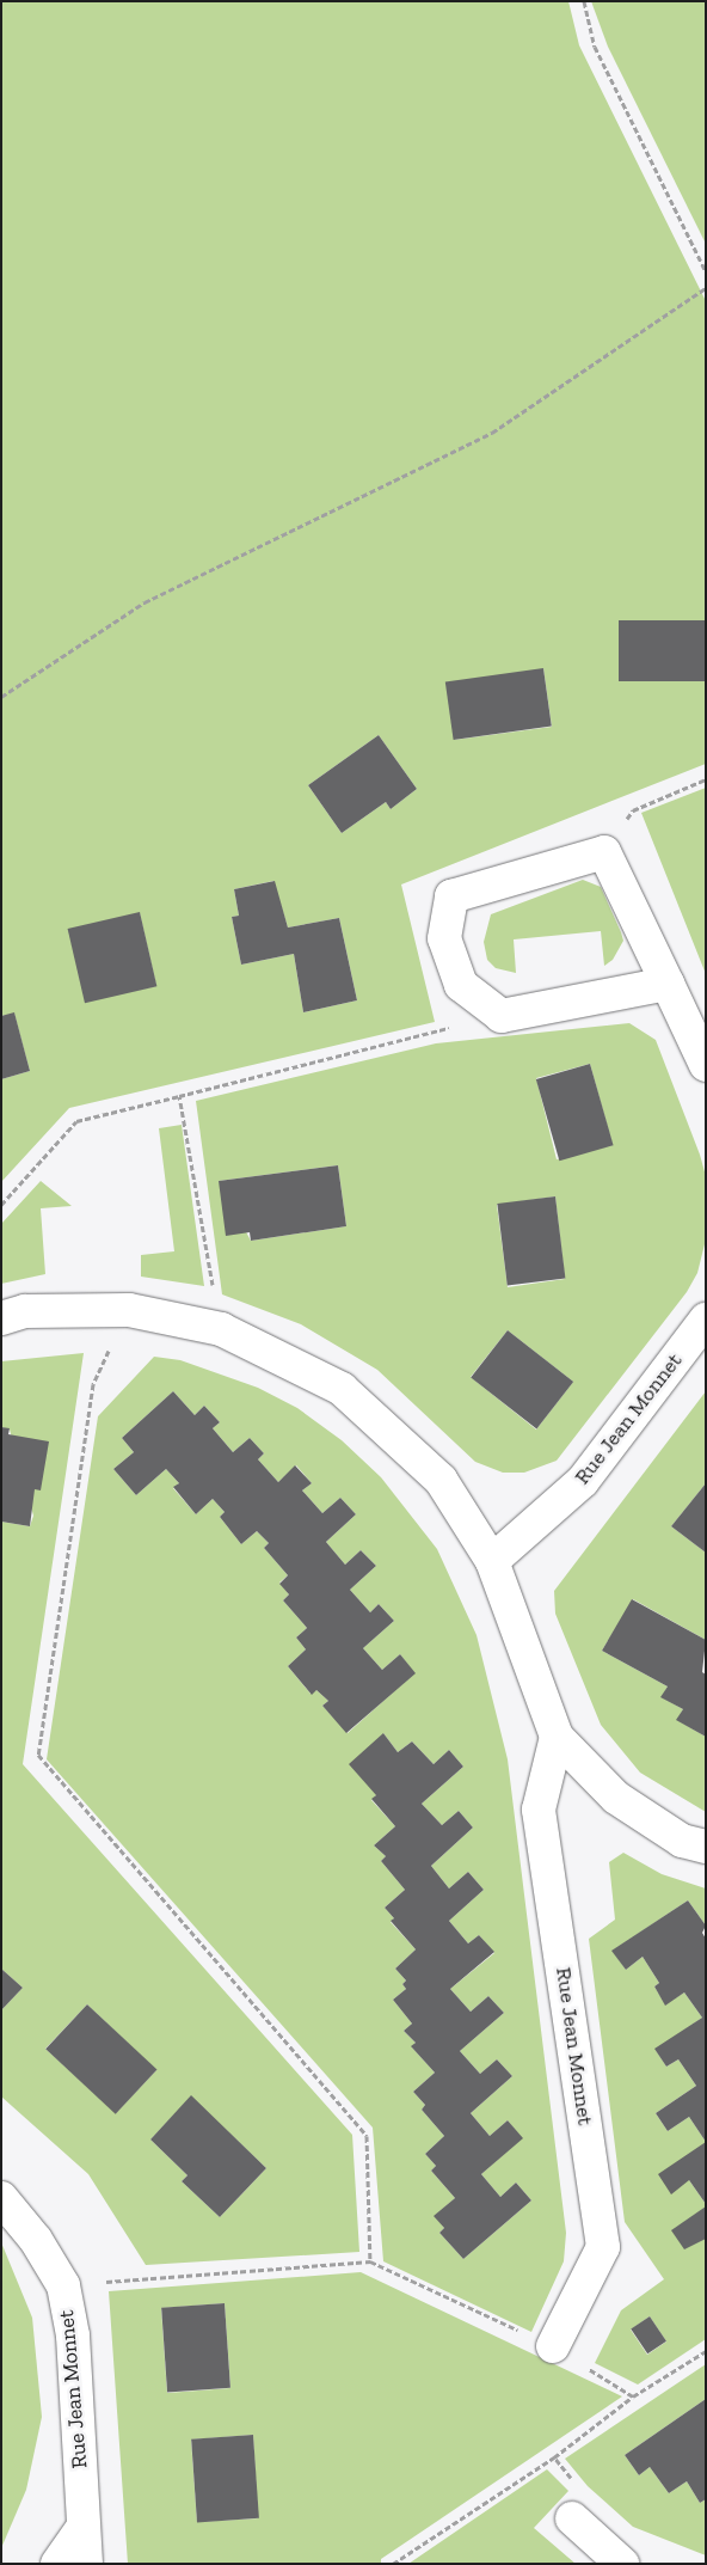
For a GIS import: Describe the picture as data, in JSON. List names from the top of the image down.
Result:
{
  "streets": {
    "street": ["Rue Jean Monnet"]
  }
}
